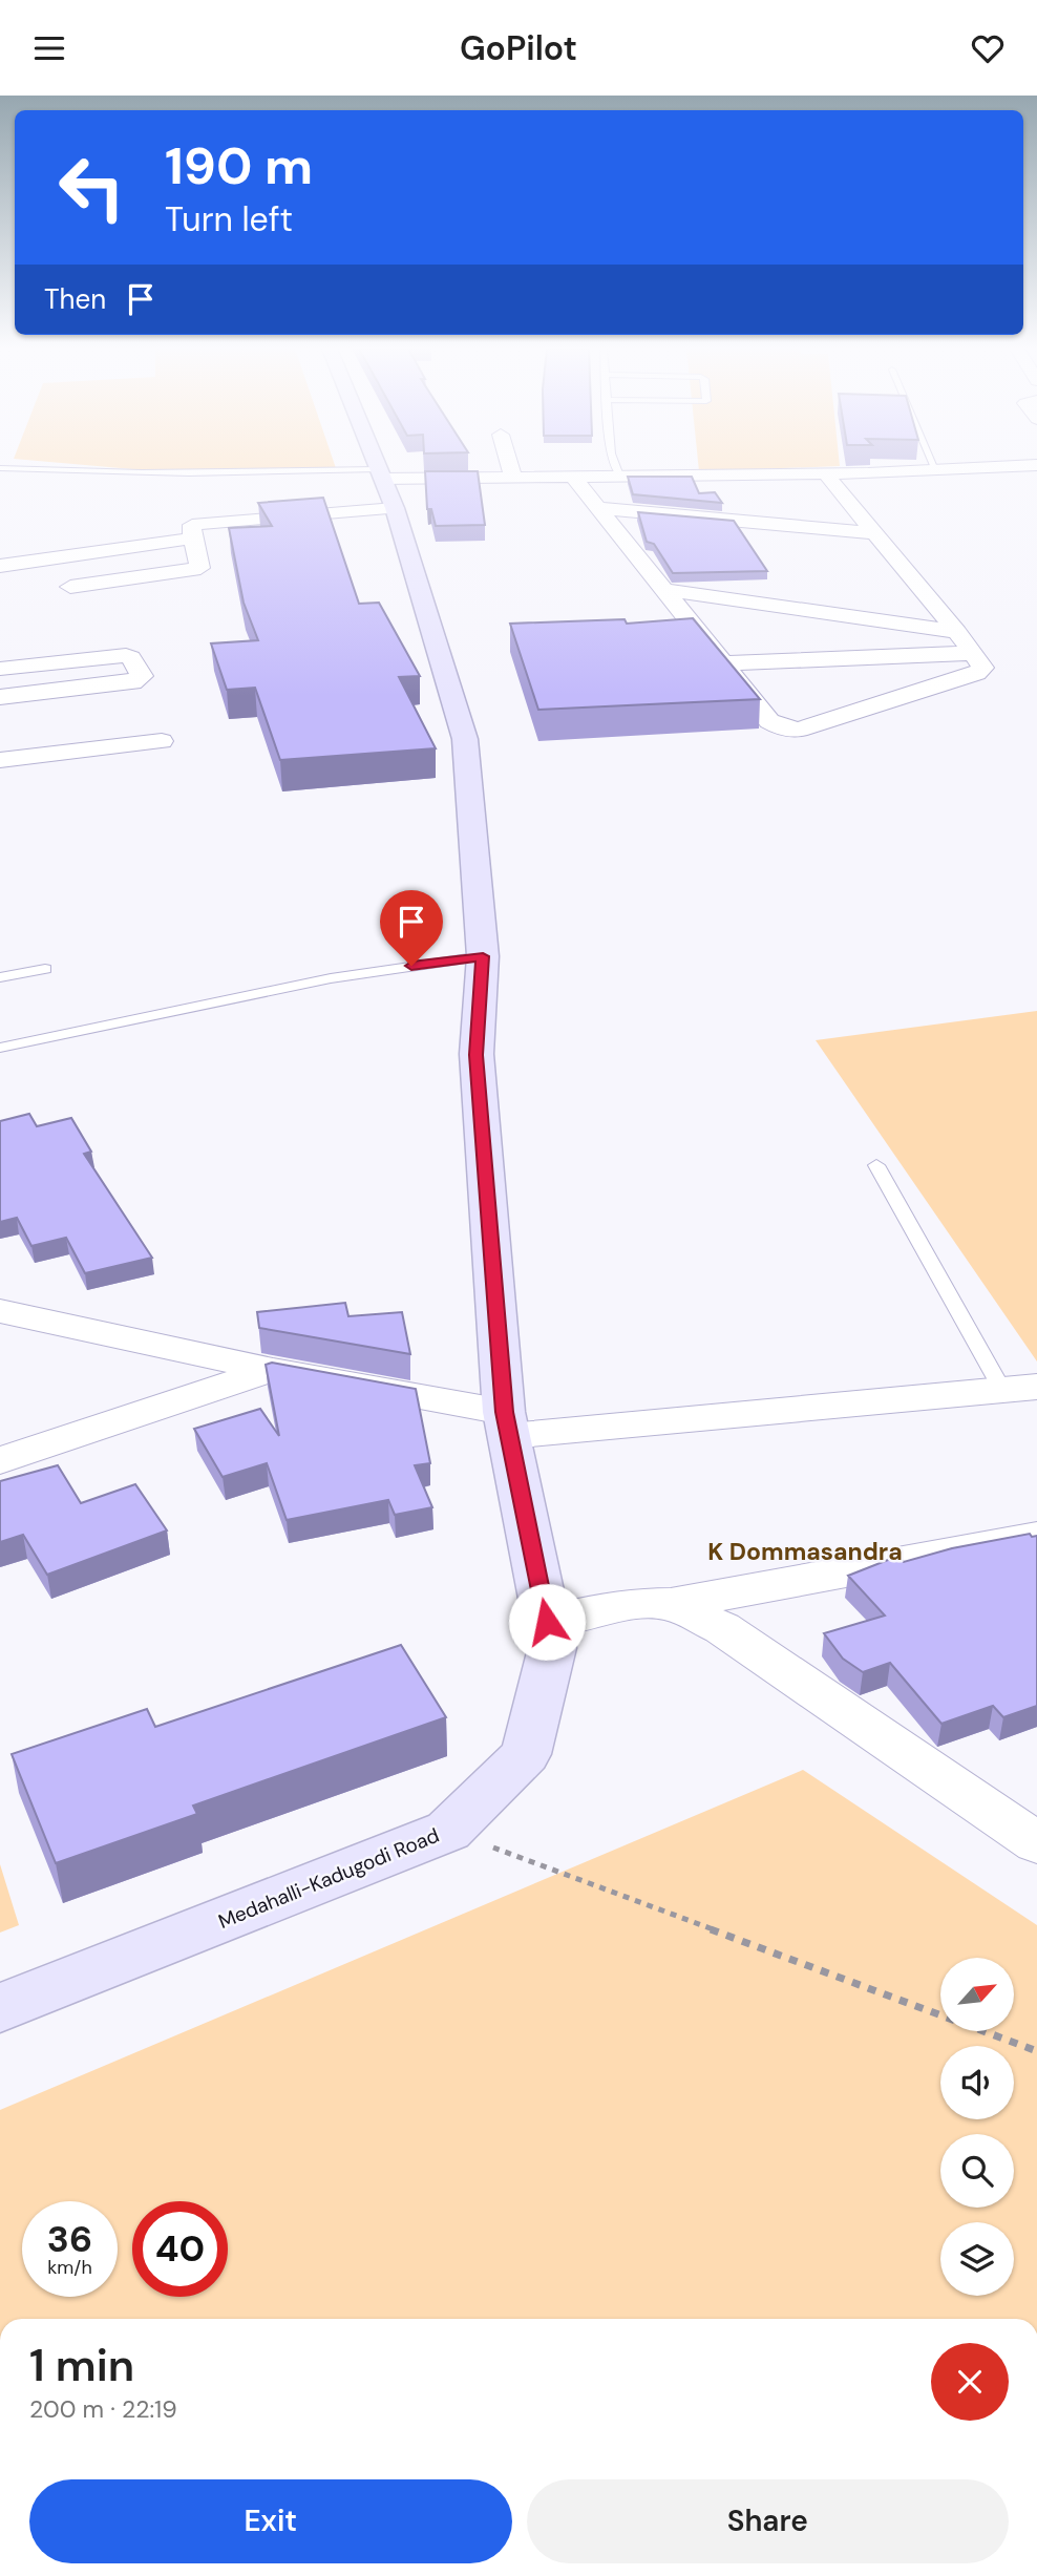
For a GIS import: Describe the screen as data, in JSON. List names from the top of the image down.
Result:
{
  "streets": {
    "street": ["Medahalli-Kadugodi Road"]
  },
  "districts": ["K Dommasandra"],
  "north": "top right",
  "page": {
    "header": "GoPilot",
    "turn": ["190 m", "Turn left"],
    "then": "Then",
    "speed": "36 km/h",
    "limit": "40",
    "heading": ["1 min", "200 m · 22:19"],
    "buttons": ["Exit", "Share"]
  }
}
